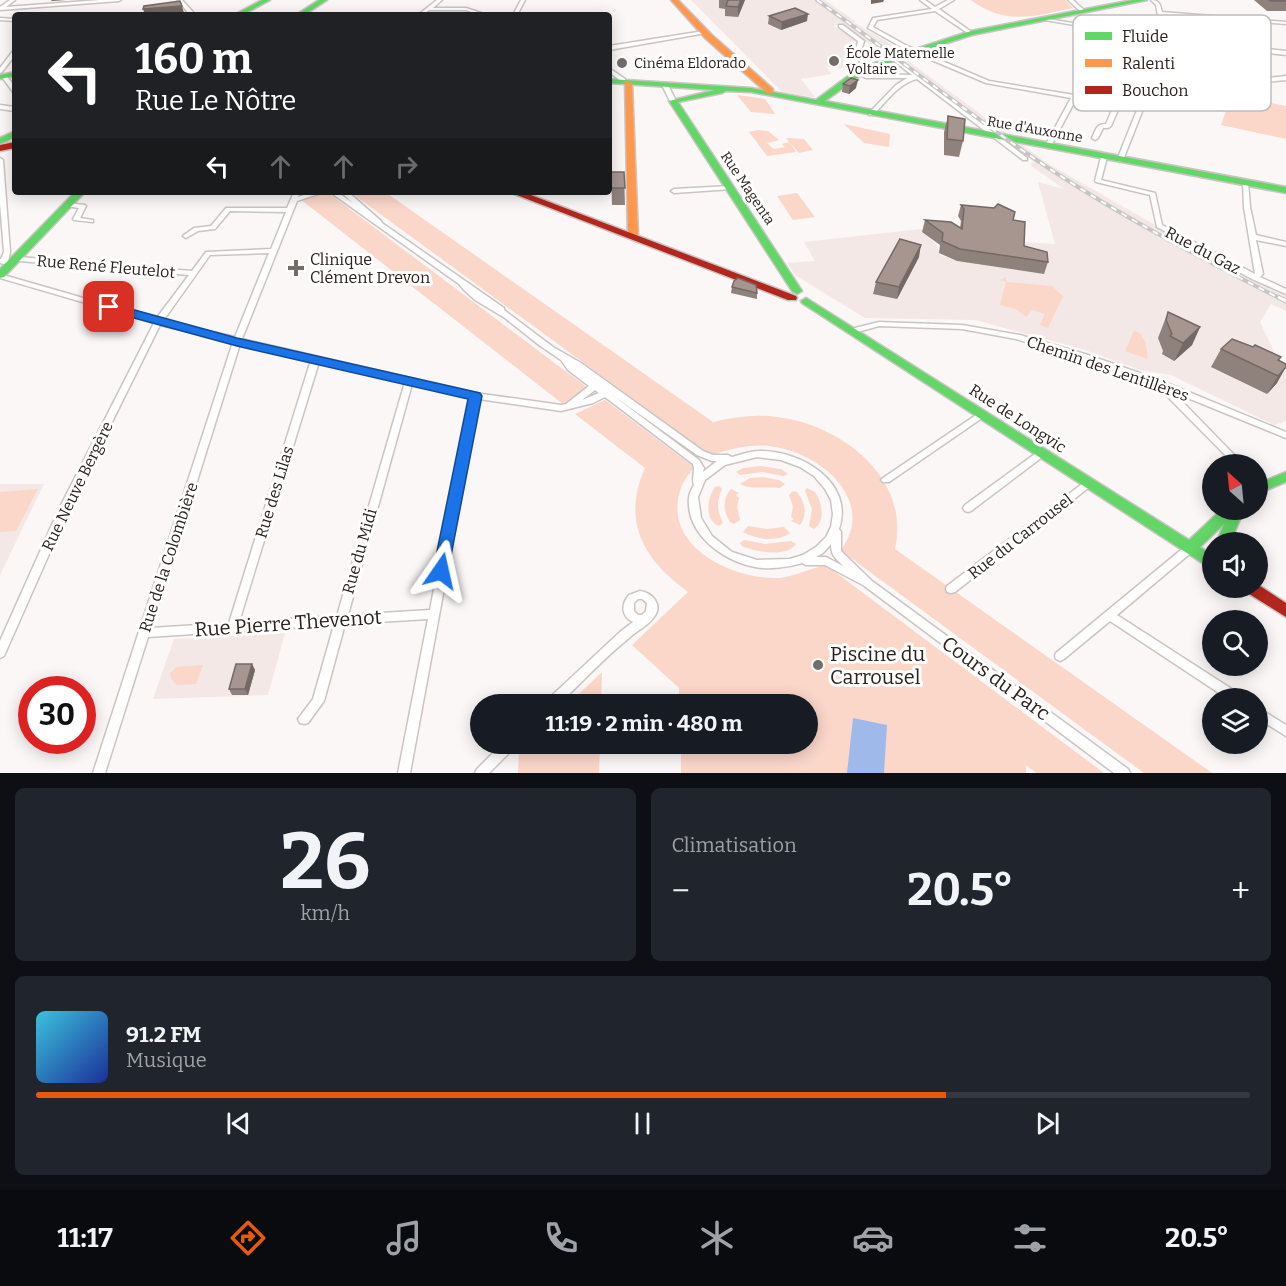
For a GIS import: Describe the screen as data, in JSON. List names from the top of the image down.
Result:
{
  "streets": {
    "street": [
      "Rue d'Auxonne",
      "Rue Magenta",
      "Rue du Gaz",
      "Rue René Fleutelot",
      "Chemin des Lentillères",
      "Rue de Longvic",
      "Rue Neuve Bergère",
      "Rue des Lilas",
      "Rue du Carrousel",
      "Rue du Midi",
      "Rue de la Colombière",
      "Rue Pierre Thevenot",
      "Cours du Parc"
    ]
  },
  "crossings": [
    ["Rue d'Auxonne", "Rue du Gaz"],
    ["Rue Magenta", "Rue de Longvic"],
    ["Rue René Fleutelot", "Rue Neuve Bergère"],
    ["Chemin des Lentillères", "Rue de Longvic"],
    ["Rue de Longvic", "Rue du Carrousel"],
    ["Rue Neuve Bergère", "Rue de la Colombière"],
    ["Rue des Lilas", "Rue Pierre Thevenot"],
    ["Rue du Midi", "Rue Pierre Thevenot"],
    ["Rue de la Colombière", "Rue Pierre Thevenot"]
  ],
  "places": {
    "other": ["École Maternelle Voltaire", "Cinéma Eldorado", "Piscine du Carrousel"],
    "health": ["Clinique Clément Drevon"]
  },
  "legend": ["Fluide", "Ralenti", "Bouchon"],
  "north": "top left",
  "page": {
    "turn": ["160 m", "Rue Le Nôtre"],
    "limit": "30",
    "trip": "11:19 · 2 min · 480 m",
    "tile": [
      ["26", "km/h"],
      "Climatisation"
    ],
    "heat": ["−", "20.5°", "+"],
    "song": ["91.2 FM", "Musique"],
    "tabs": ["11:17", "20.5°"]
  }
}
